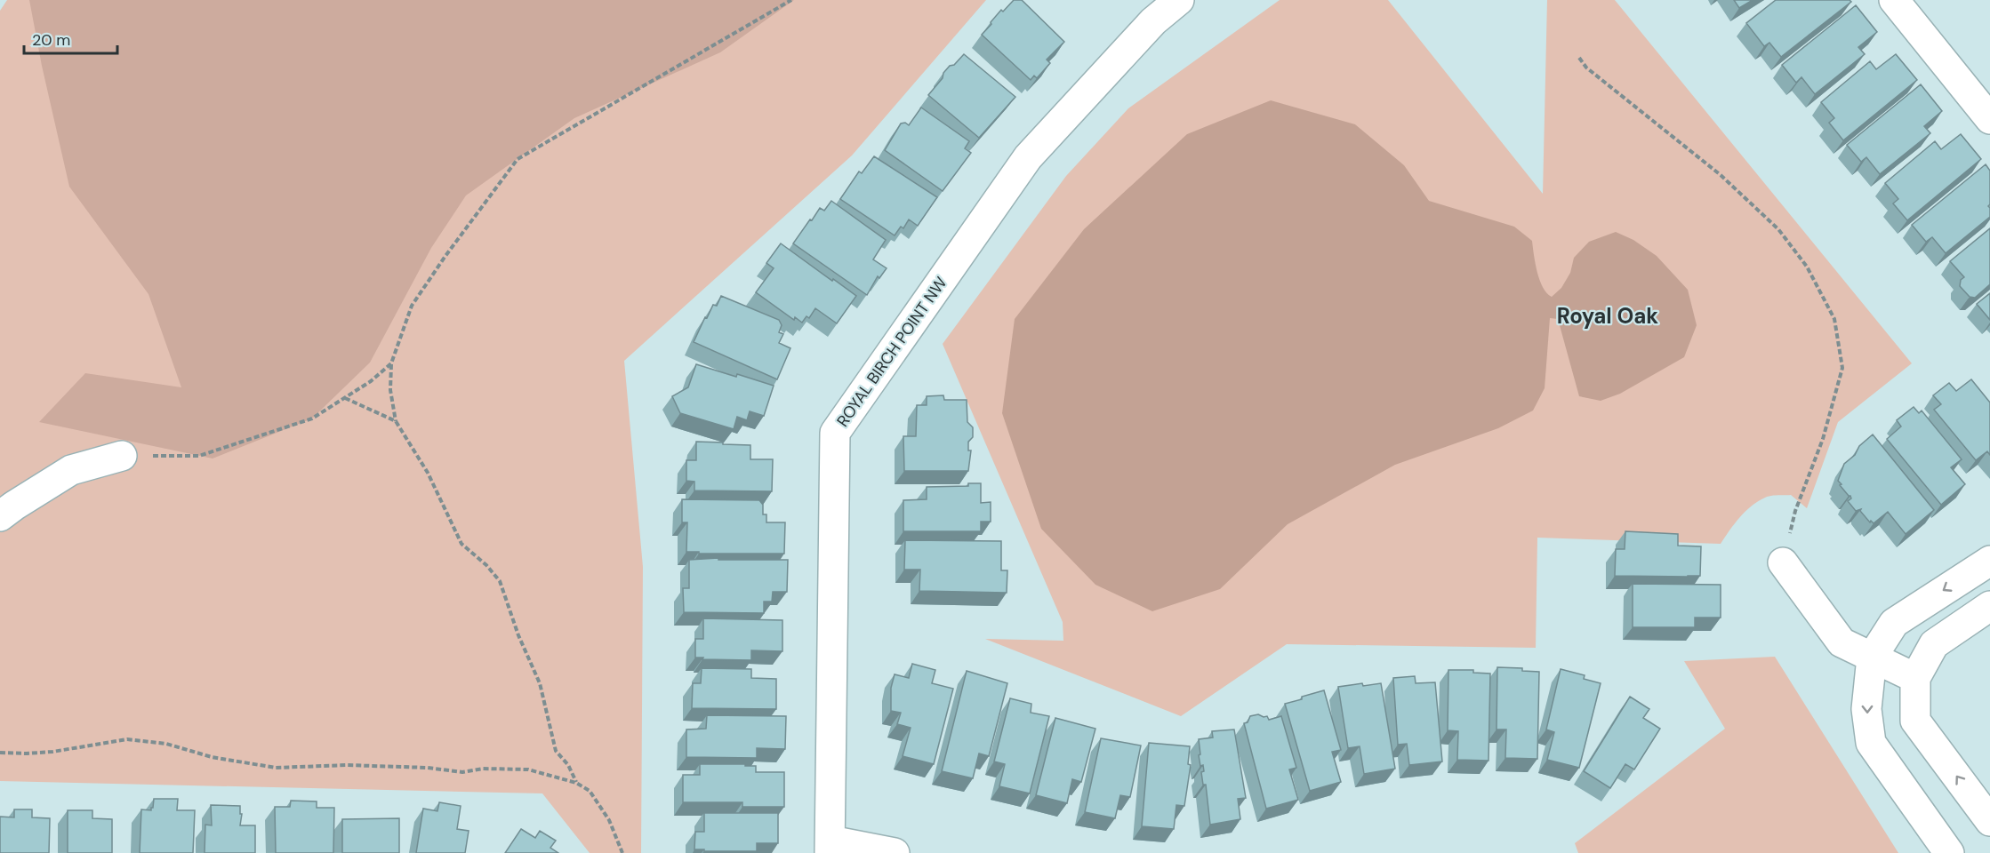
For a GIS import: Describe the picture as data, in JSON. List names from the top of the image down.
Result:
{
  "streets": {
    "street": ["ROYAL BIRCH POINT NW"]
  },
  "districts": ["Royal Oak"],
  "scale_bar": "20 m"
}
